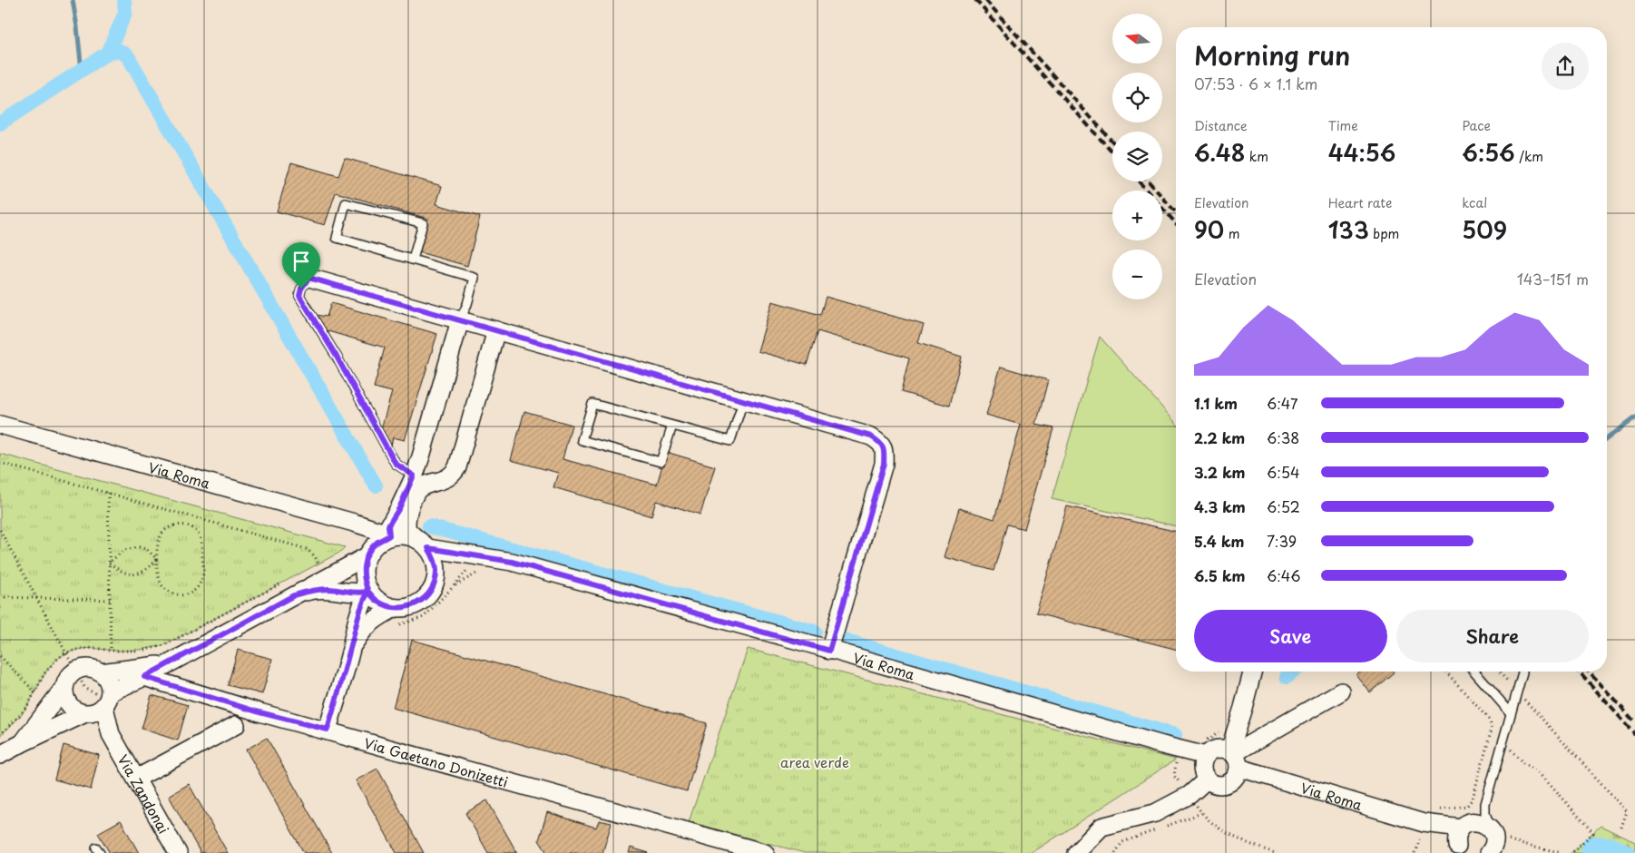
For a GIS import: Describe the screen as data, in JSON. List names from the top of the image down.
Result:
{
  "streets": {
    "street": ["Via Roma", "Via Gaetano Donizetti", "Via Zandonai"]
  },
  "parks": ["area verde"],
  "north": "left",
  "page": {
    "map_buttons": ["+", "−"],
    "heading": ["Morning run", "07:53 · 6 × 1.1 km"],
    "stats": [
      ["Distance", "6.48 km"],
      ["Time", "44:56"],
      ["Pace", "6:56 /km"],
      ["Elevation", "90 m"],
      ["Heart rate", "133 bpm"],
      ["kcal", "509"]
    ],
    "chart": ["Elevation", "143–151 m"],
    "list": [
      {
        "name": "1.1 km",
        "note": "6:47"
      },
      {
        "name": "2.2 km",
        "note": "6:38"
      },
      {
        "name": "3.2 km",
        "note": "6:54"
      },
      {
        "name": "4.3 km",
        "note": "6:52"
      },
      {
        "name": "5.4 km",
        "note": "7:39"
      },
      {
        "name": "6.5 km",
        "note": "6:46"
      }
    ],
    "buttons": ["Save", "Share"]
  }
}
